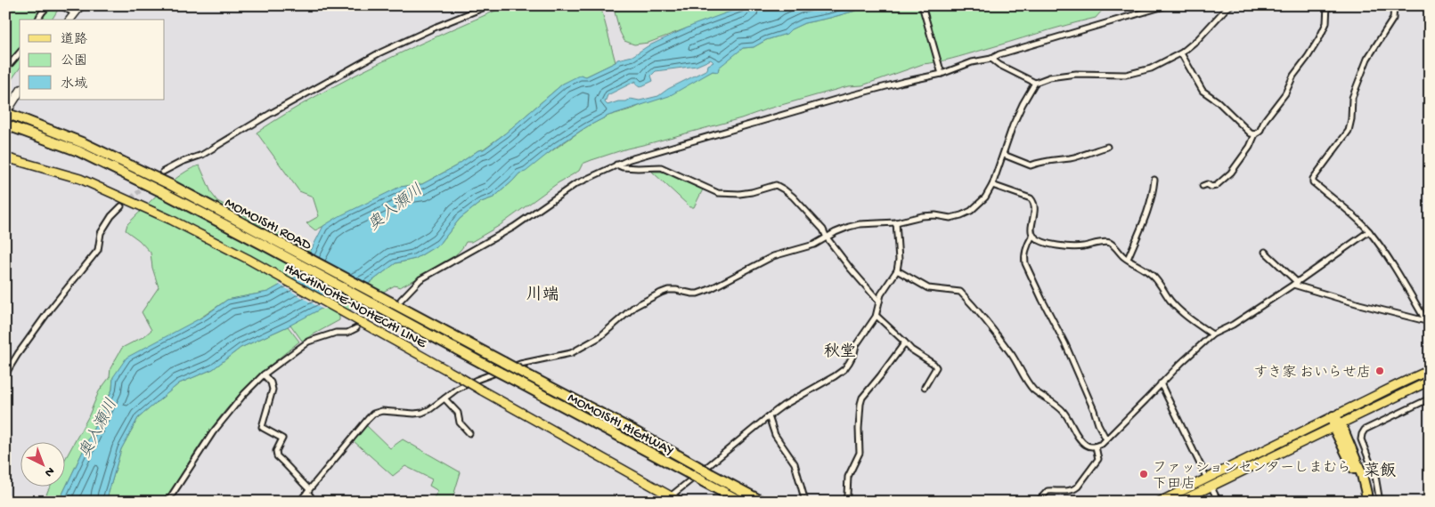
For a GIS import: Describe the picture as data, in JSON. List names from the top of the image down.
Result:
{
  "streets": {
    "highway": ["MOMOISHI ROAD", "MOMOISHI HIGHWAY"],
    "main road": ["HACHINOHE-NOHECHI LINE"]
  },
  "crossings": [
    ["MOMOISHI ROAD", "MOMOISHI HIGHWAY"]
  ],
  "districts": ["川端", "秋堂", "菜飯"],
  "water": ["奥入瀬川"],
  "places": ["すき家 おいらせ店", "ファッションセンターしまむら 下田店"],
  "legend": ["道路", "公園", "水域"],
  "north": "bottom right"
}
